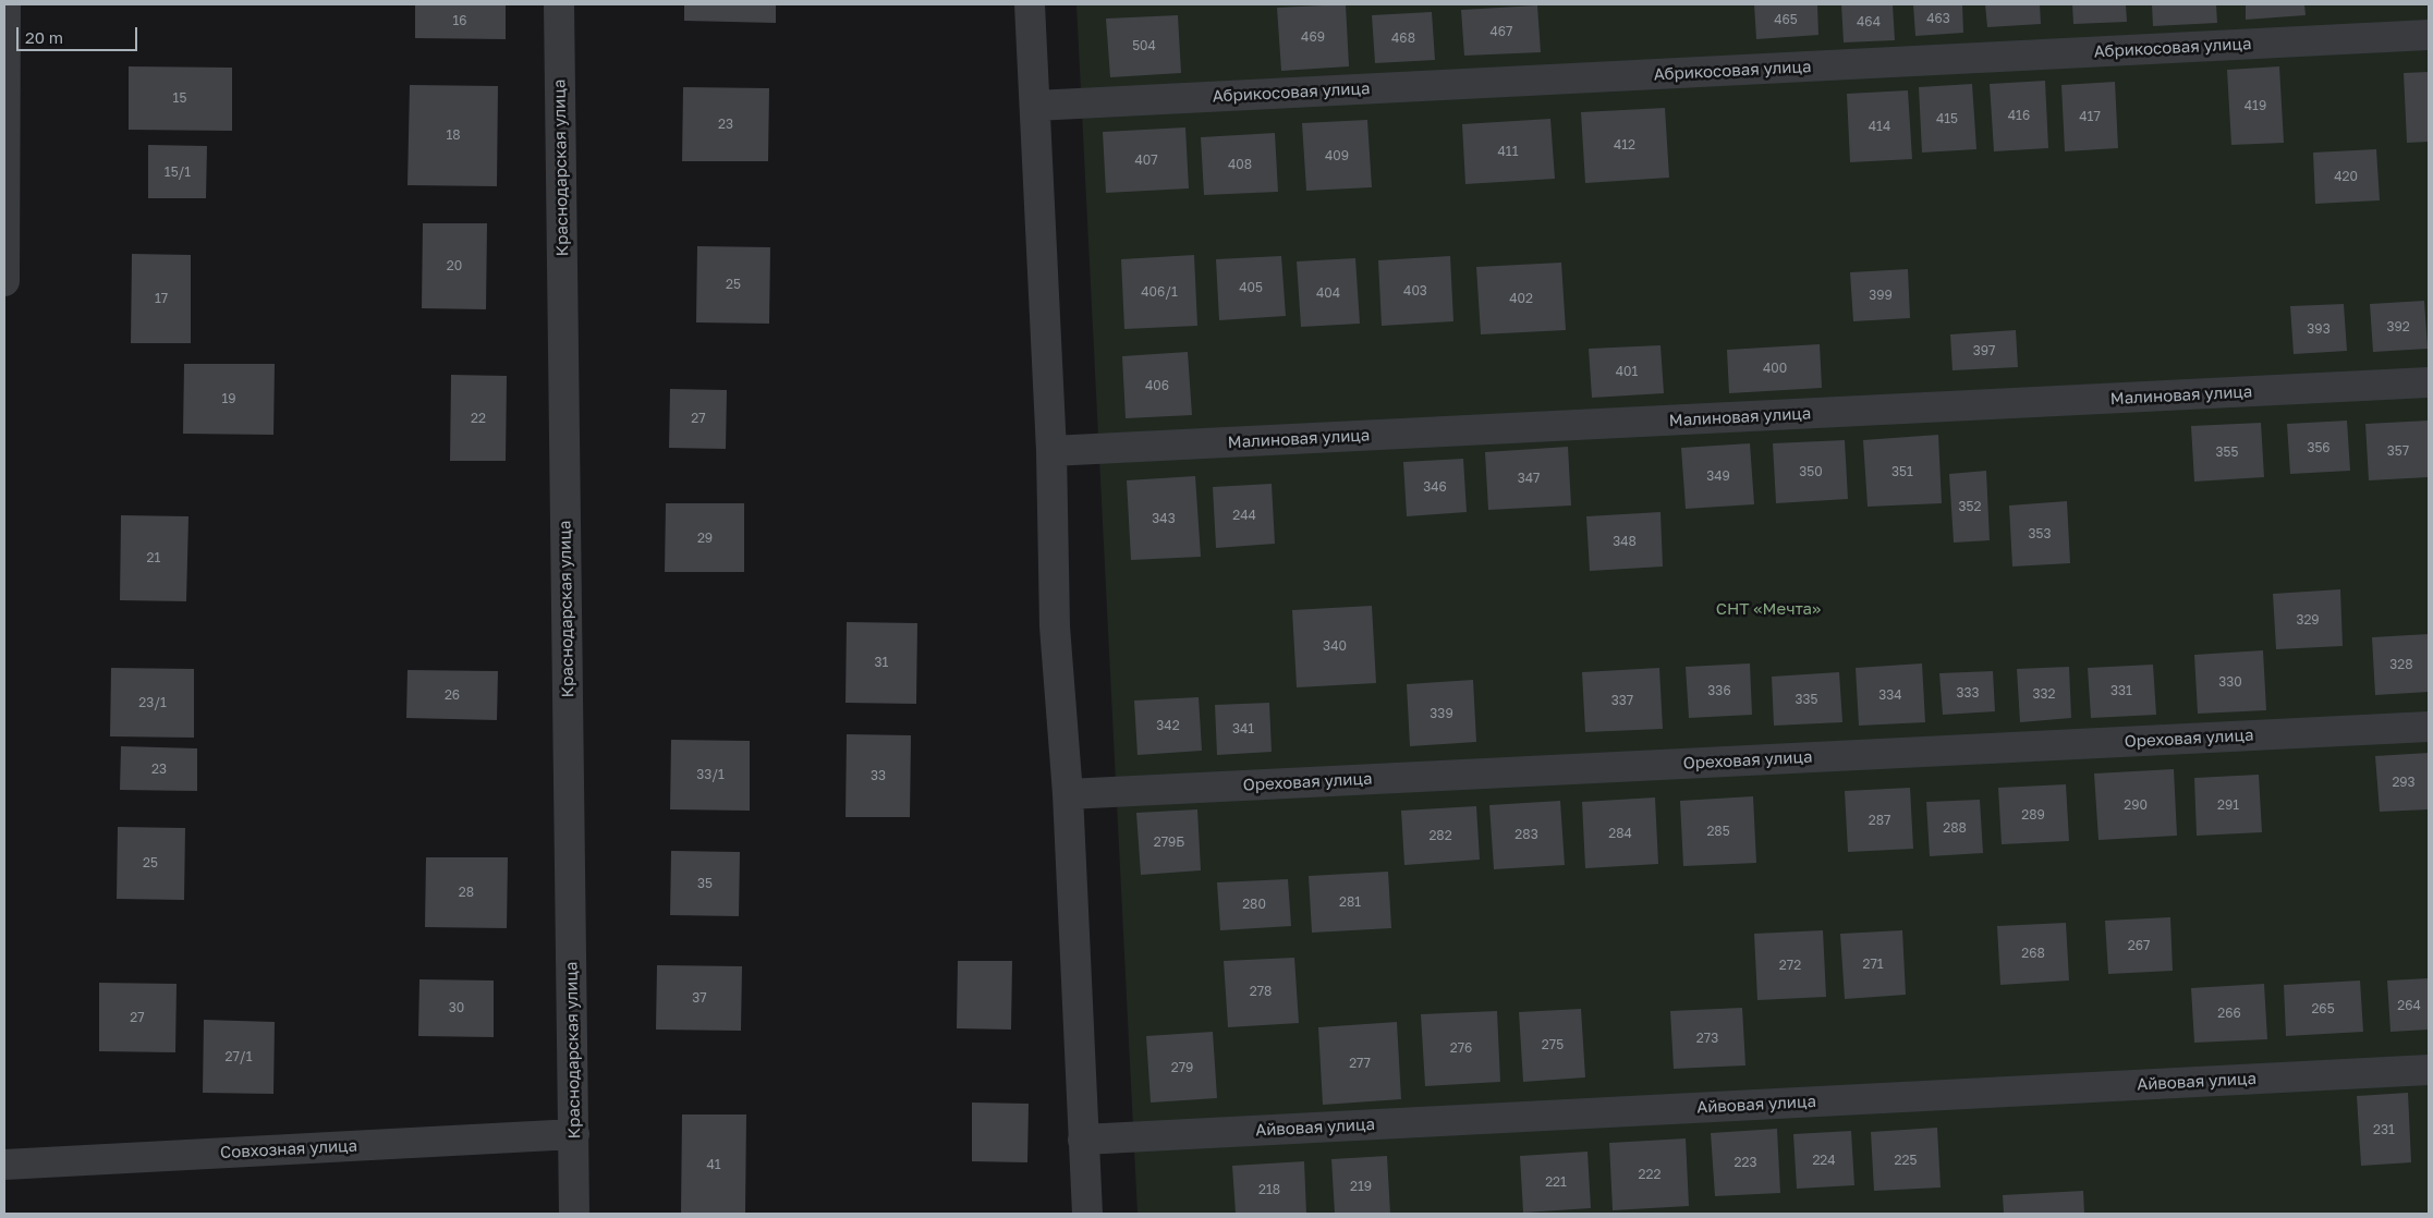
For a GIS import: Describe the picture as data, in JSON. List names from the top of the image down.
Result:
{
  "streets": {
    "street": [
      "Абрикосовая улица",
      "Краснодарская улица",
      "Малиновая улица",
      "Ореховая улица",
      "Айвовая улица",
      "Совхозная улица"
    ]
  },
  "crossings": [
    ["Краснодарская улица", "Совхозная улица"]
  ],
  "parks": ["СНТ «Мечта»"],
  "house_numbers": [
    "463",
    "465",
    "16",
    "464",
    "467",
    "469",
    "468",
    "504",
    "15",
    "419",
    "416",
    "417",
    "415",
    "23",
    "414",
    "18",
    "412",
    "411",
    "409",
    "407",
    "408",
    "15/1",
    "420",
    "20",
    "25",
    "405",
    "403",
    "406/1",
    "404",
    "399",
    "17",
    "402",
    "392",
    "393",
    "397",
    "400",
    "401",
    "406",
    "19",
    "22",
    "27",
    "356",
    "357",
    "355",
    "350",
    "351",
    "349",
    "347",
    "346",
    "352",
    "244",
    "343",
    "353",
    "29",
    "348",
    "21",
    "329",
    "340",
    "31",
    "328",
    "330",
    "336",
    "331",
    "333",
    "332",
    "26",
    "334",
    "335",
    "337",
    "23/1",
    "339",
    "342",
    "341",
    "23",
    "33/1",
    "33",
    "293",
    "290",
    "291",
    "289",
    "287",
    "288",
    "285",
    "284",
    "283",
    "282",
    "279Б",
    "25",
    "35",
    "28",
    "281",
    "280",
    "267",
    "268",
    "271",
    "272",
    "278",
    "37",
    "264",
    "30",
    "265",
    "266",
    "27",
    "273",
    "275",
    "276",
    "27/1",
    "277",
    "279",
    "231",
    "224",
    "225",
    "223",
    "41",
    "222",
    "221",
    "219",
    "218"
  ],
  "scale_bar": "20 m"
}
